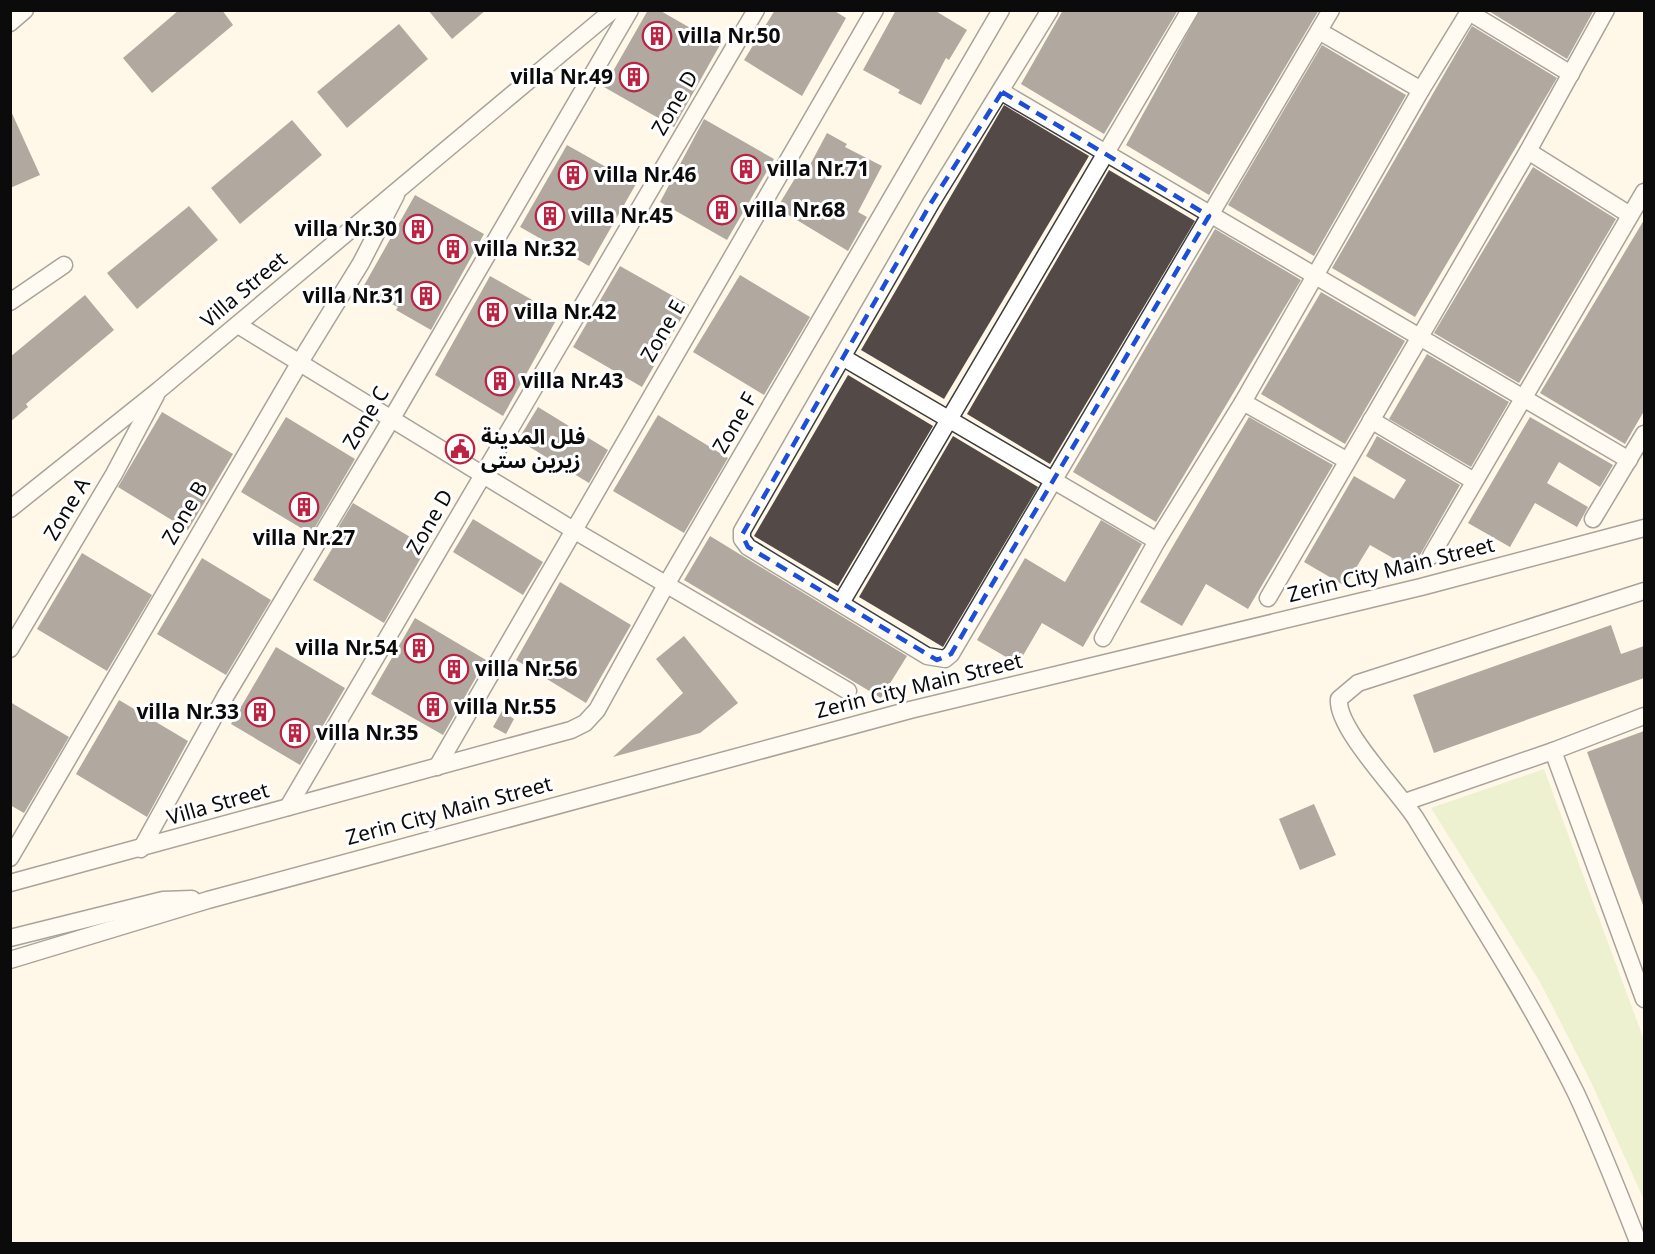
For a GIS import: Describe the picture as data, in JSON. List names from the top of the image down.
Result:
{
  "streets": {
    "street": [
      "Zone D",
      "Villa Street",
      "Zone E",
      "Zone C",
      "Zone F",
      "Zone A",
      "Zone B",
      "Zerin City Main Street"
    ]
  },
  "crossings": [
    ["Zone D", "Villa Street"],
    ["Villa Street", "Zone E"],
    ["Villa Street", "Zone C"],
    ["Villa Street", "Zone F"],
    ["Villa Street", "Zone A"],
    ["Villa Street", "Zone B"],
    ["Zone E", "Zone F"]
  ],
  "places": {
    "building": [
      "villa Nr.50",
      "villa Nr.49",
      "villa Nr.71",
      "villa Nr.46",
      "villa Nr.68",
      "villa Nr.45",
      "villa Nr.30",
      "villa Nr.32",
      "villa Nr.31",
      "villa Nr.42",
      "villa Nr.43",
      "villa Nr.27",
      "villa Nr.54",
      "villa Nr.56",
      "villa Nr.55",
      "villa Nr.33",
      "villa Nr.35"
    ],
    "public building": ["فلل المدينة زیرین ستی"]
  }
}
